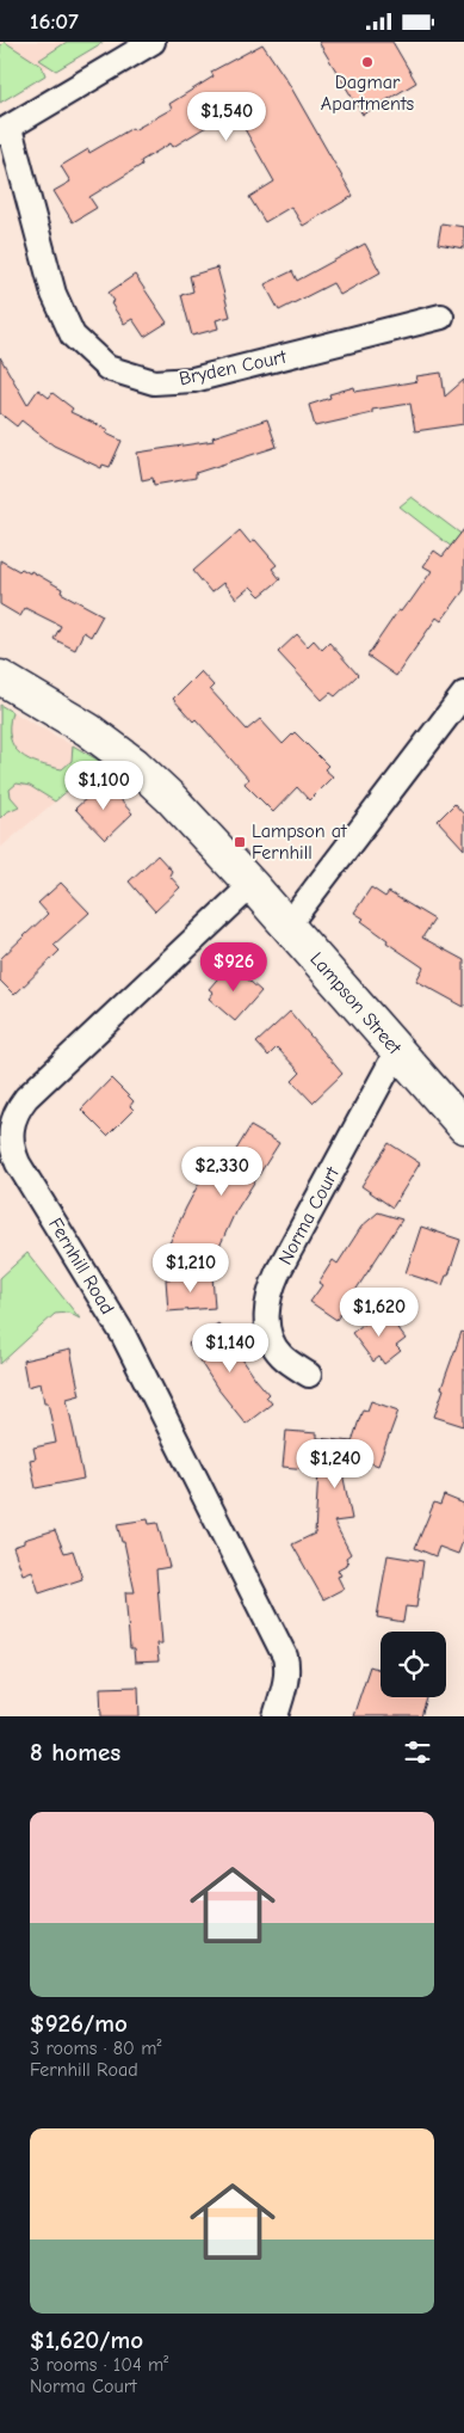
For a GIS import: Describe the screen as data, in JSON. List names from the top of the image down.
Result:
{
  "streets": {
    "main road": ["Lampson Street"],
    "street": ["Bryden Court", "Norma Court", "Fernhill Road"]
  },
  "crossings": [
    ["Lampson Street", "Norma Court"],
    ["Lampson Street", "Fernhill Road"]
  ],
  "places": {
    "other": ["Dagmar Apartments"],
    "transit": ["Lampson at Fernhill"]
  },
  "page": {
    "status": "16:07",
    "price": [
      "$1,540",
      "$1,100",
      "$926",
      "$2,330",
      "$1,210",
      "$1,620",
      "$1,140",
      "$1,240"
    ],
    "heading": "8 homes",
    "list": [
      {
        "name": "$926/mo",
        "note": "3 rooms · 80 m² · Fernhill Road"
      },
      {
        "name": "$1,620/mo",
        "note": "3 rooms · 104 m² · Norma Court"
      }
    ]
  }
}
